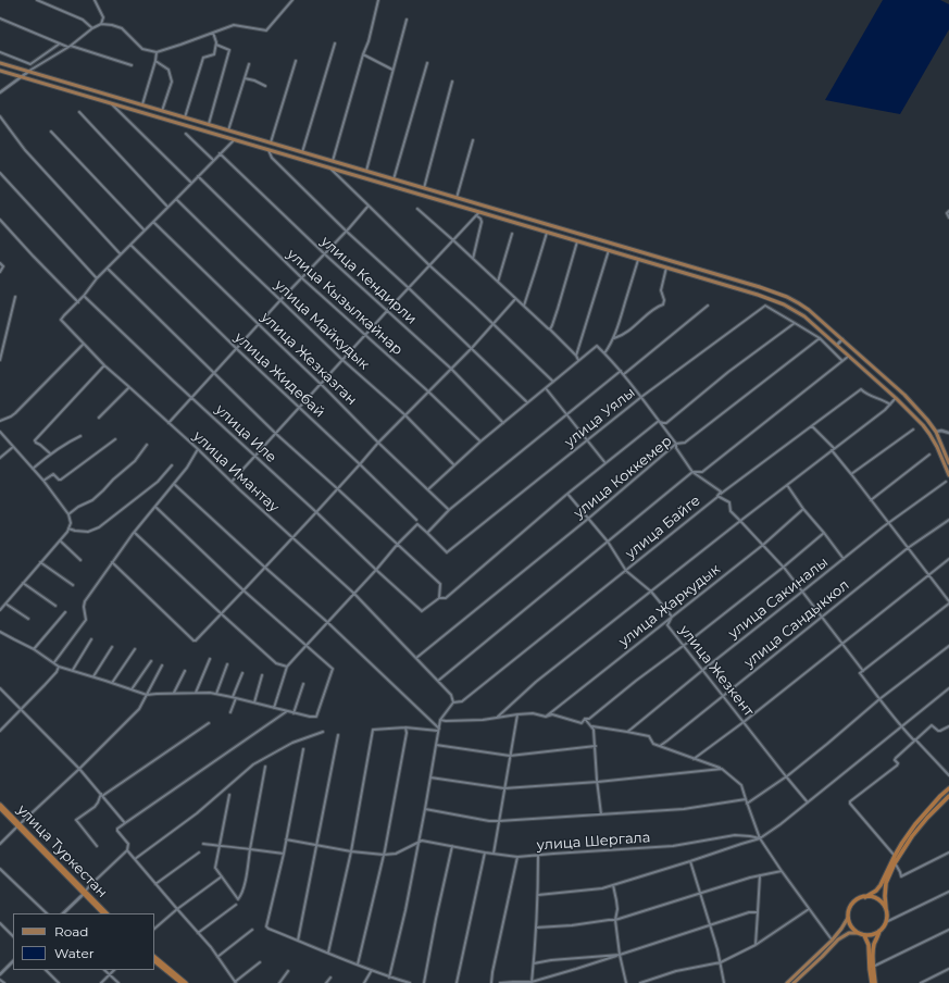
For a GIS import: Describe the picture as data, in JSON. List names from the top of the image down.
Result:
{
  "streets": {
    "highway": ["улица Туркестан"],
    "street": [
      "улица Кендирли",
      "улица Кызылкайнар",
      "улица Майкудык",
      "улица Жезказган",
      "улица Жидебай",
      "улица Уялы",
      "улица Иле",
      "улица Имантау",
      "улица Коккемер",
      "улица Байге",
      "улица Сакиналы",
      "улица Жаркудык",
      "улица Сандыккол",
      "улица Жезкент",
      "улица Шергала"
    ]
  },
  "crossings": [
    ["улица Кендирли", "улица Кызылкайнар"],
    ["улица Кендирли", "улица Майкудык"],
    ["улица Кендирли", "улица Жезказган"],
    ["улица Кендирли", "улица Жидебай"],
    ["улица Кендирли", "улица Иле"],
    ["улица Кендирли", "улица Имантау"],
    ["улица Имантау", "улица Коккемер"],
    ["улица Имантау", "улица Байге"],
    ["улица Коккемер", "улица Жезкент"],
    ["улица Байге", "улица Жезкент"],
    ["улица Сакиналы", "улица Жезкент"],
    ["улица Жаркудык", "улица Жезкент"],
    ["улица Сандыккол", "улица Жезкент"]
  ],
  "legend": ["Road", "Water"]
}
